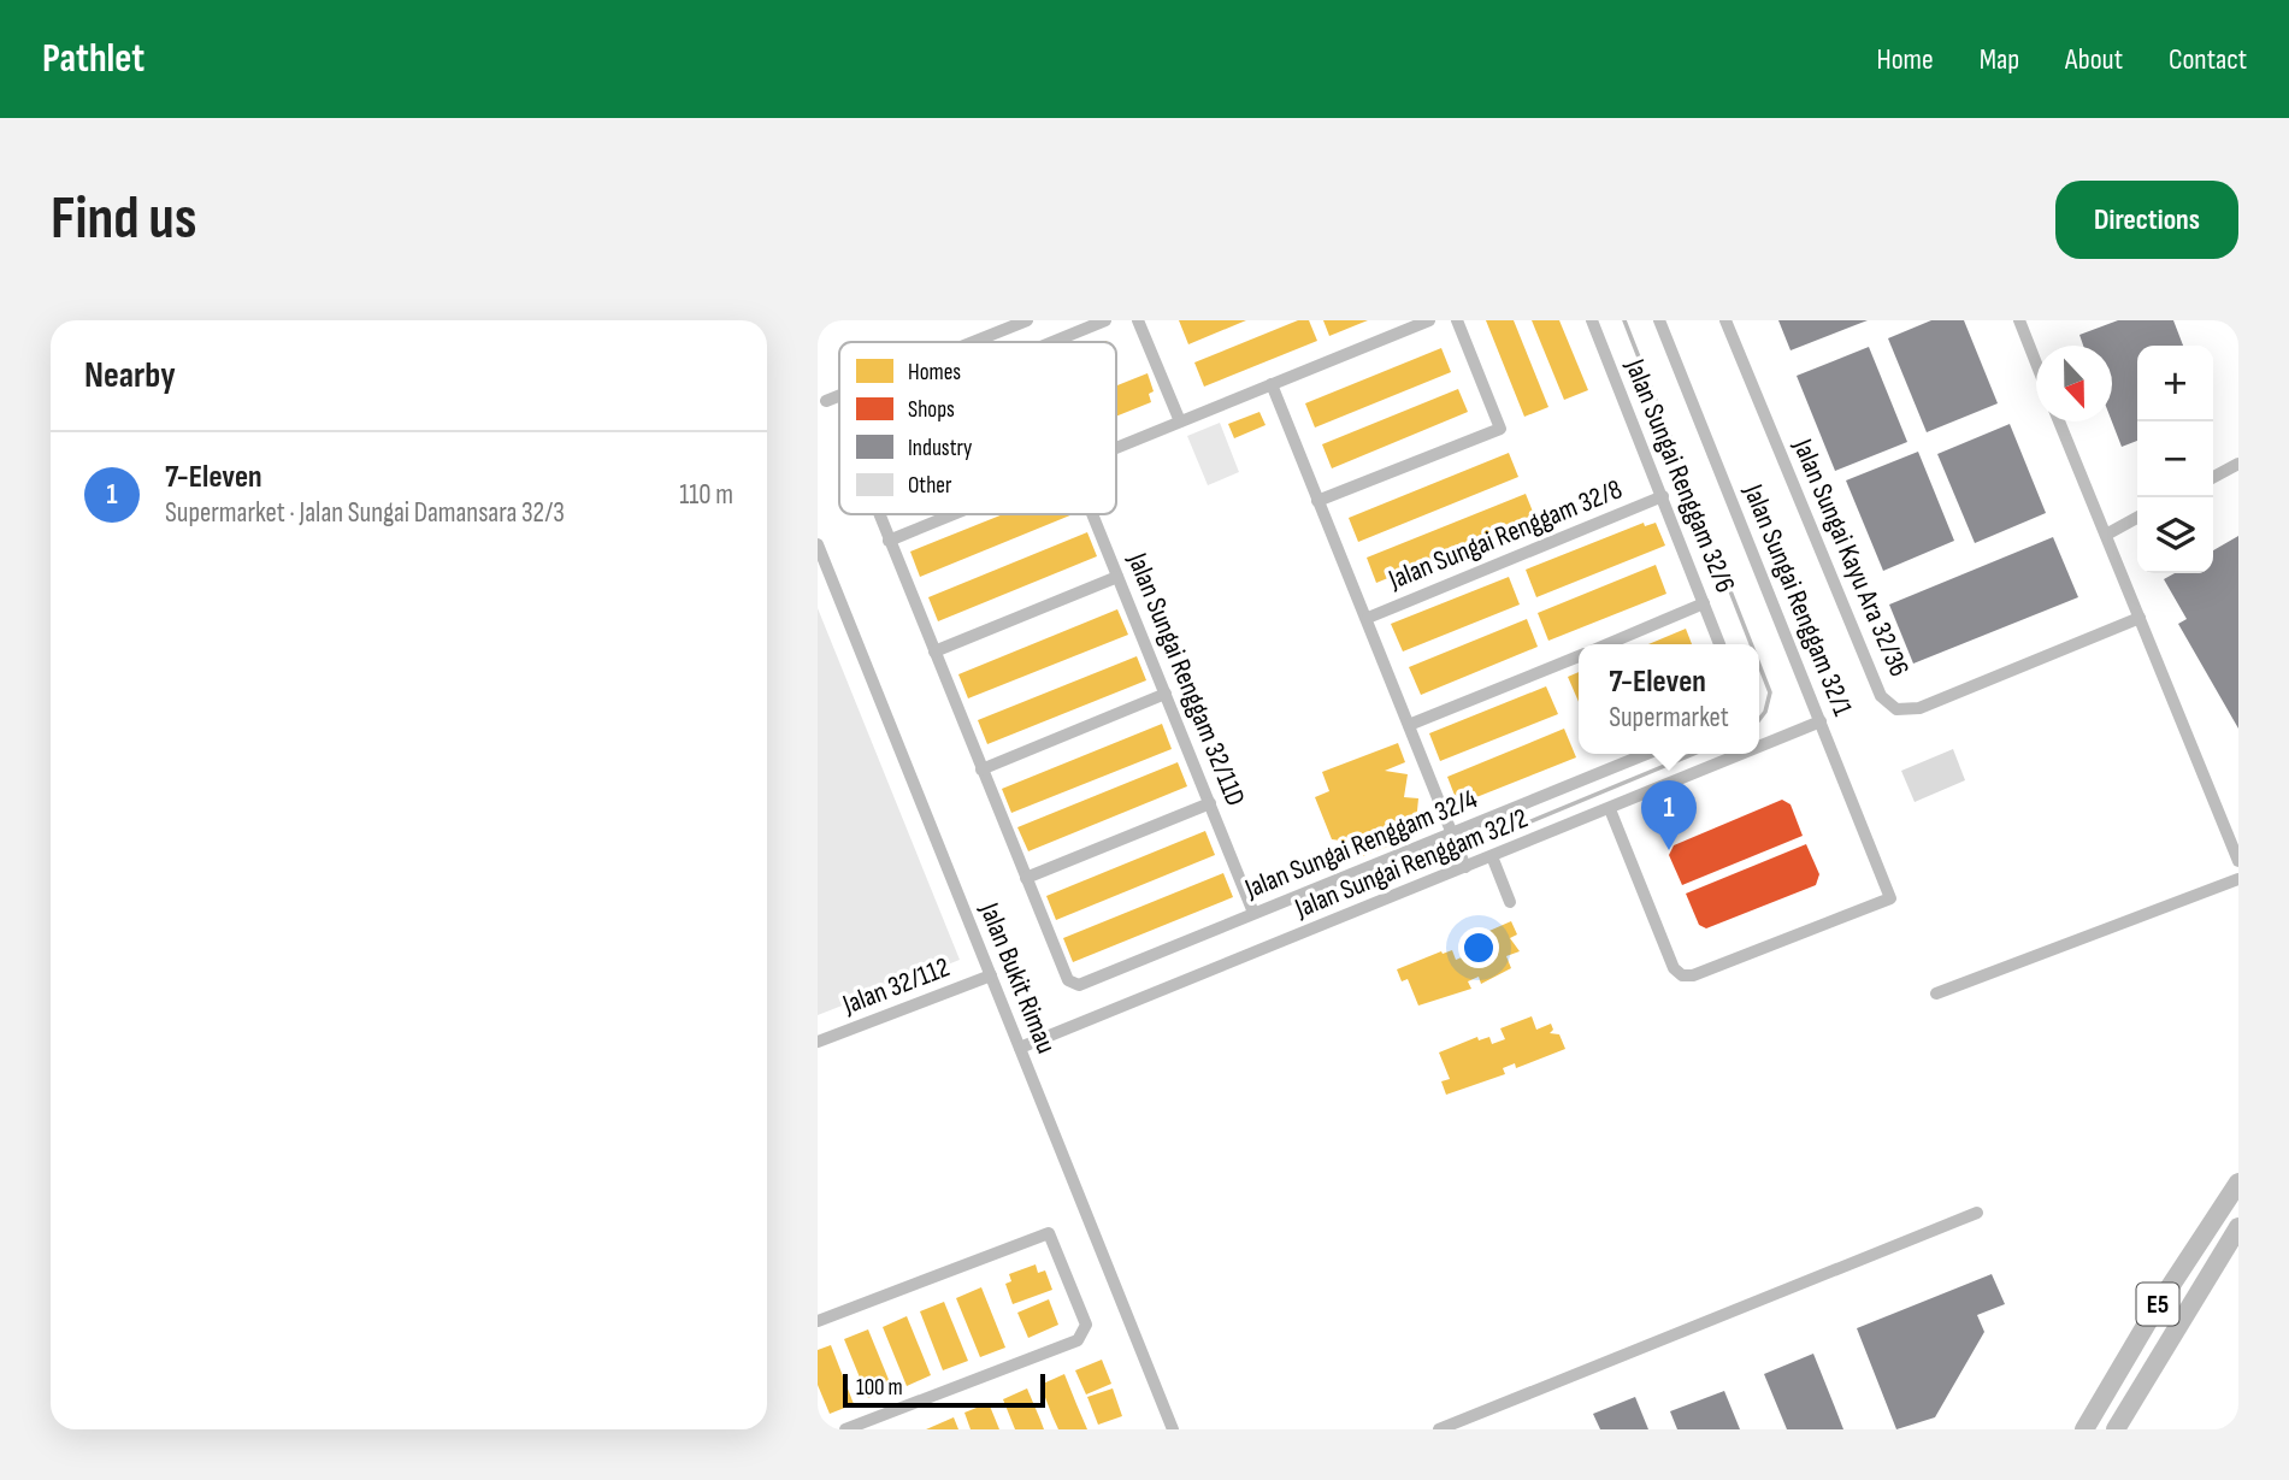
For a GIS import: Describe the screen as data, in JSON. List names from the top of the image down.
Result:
{
  "streets": {
    "highway": ["E5"],
    "street": [
      "Jalan Sungai Renggam 32/6",
      "Jalan Sungai Renggam 32/8",
      "Jalan Sungai Kayu Ara 32/36",
      "Jalan Sungai Renggam 32/1",
      "Jalan Sungai Renggam 32/11D",
      "Jalan Sungai Renggam 32/4",
      "Jalan Sungai Renggam 32/2",
      "Jalan Bukit Rimau",
      "Jalan 32/112"
    ]
  },
  "crossings": [
    ["Jalan Sungai Renggam 32/6", "Jalan Sungai Renggam 32/8"],
    ["Jalan Sungai Renggam 32/1", "Jalan Sungai Renggam 32/2"],
    ["Jalan Sungai Renggam 32/11D", "Jalan Sungai Renggam 32/4"],
    ["Jalan Sungai Renggam 32/2", "Jalan Bukit Rimau"],
    ["Jalan Bukit Rimau", "Jalan 32/112"]
  ],
  "legend": [
    "Homes",
    "Shops",
    "Industry",
    "Other"
  ],
  "scale_bar": "100 m",
  "north": "bottom",
  "page": {
    "header": "Pathlet",
    "nav": [
      "Home",
      "Map",
      "About",
      "Contact"
    ],
    "buttons": "Directions",
    "title": "Find us",
    "heading": "Nearby",
    "map_buttons": ["+", "−"],
    "list": [
      {
        "mark": "1",
        "name": "7-Eleven",
        "note": "Supermarket · Jalan Sungai Damansara 32/3",
        "value": "110 m"
      }
    ],
    "popup": ["7-Eleven", "Supermarket"],
    "pins": "1",
    "scale": "100 m"
  }
}
